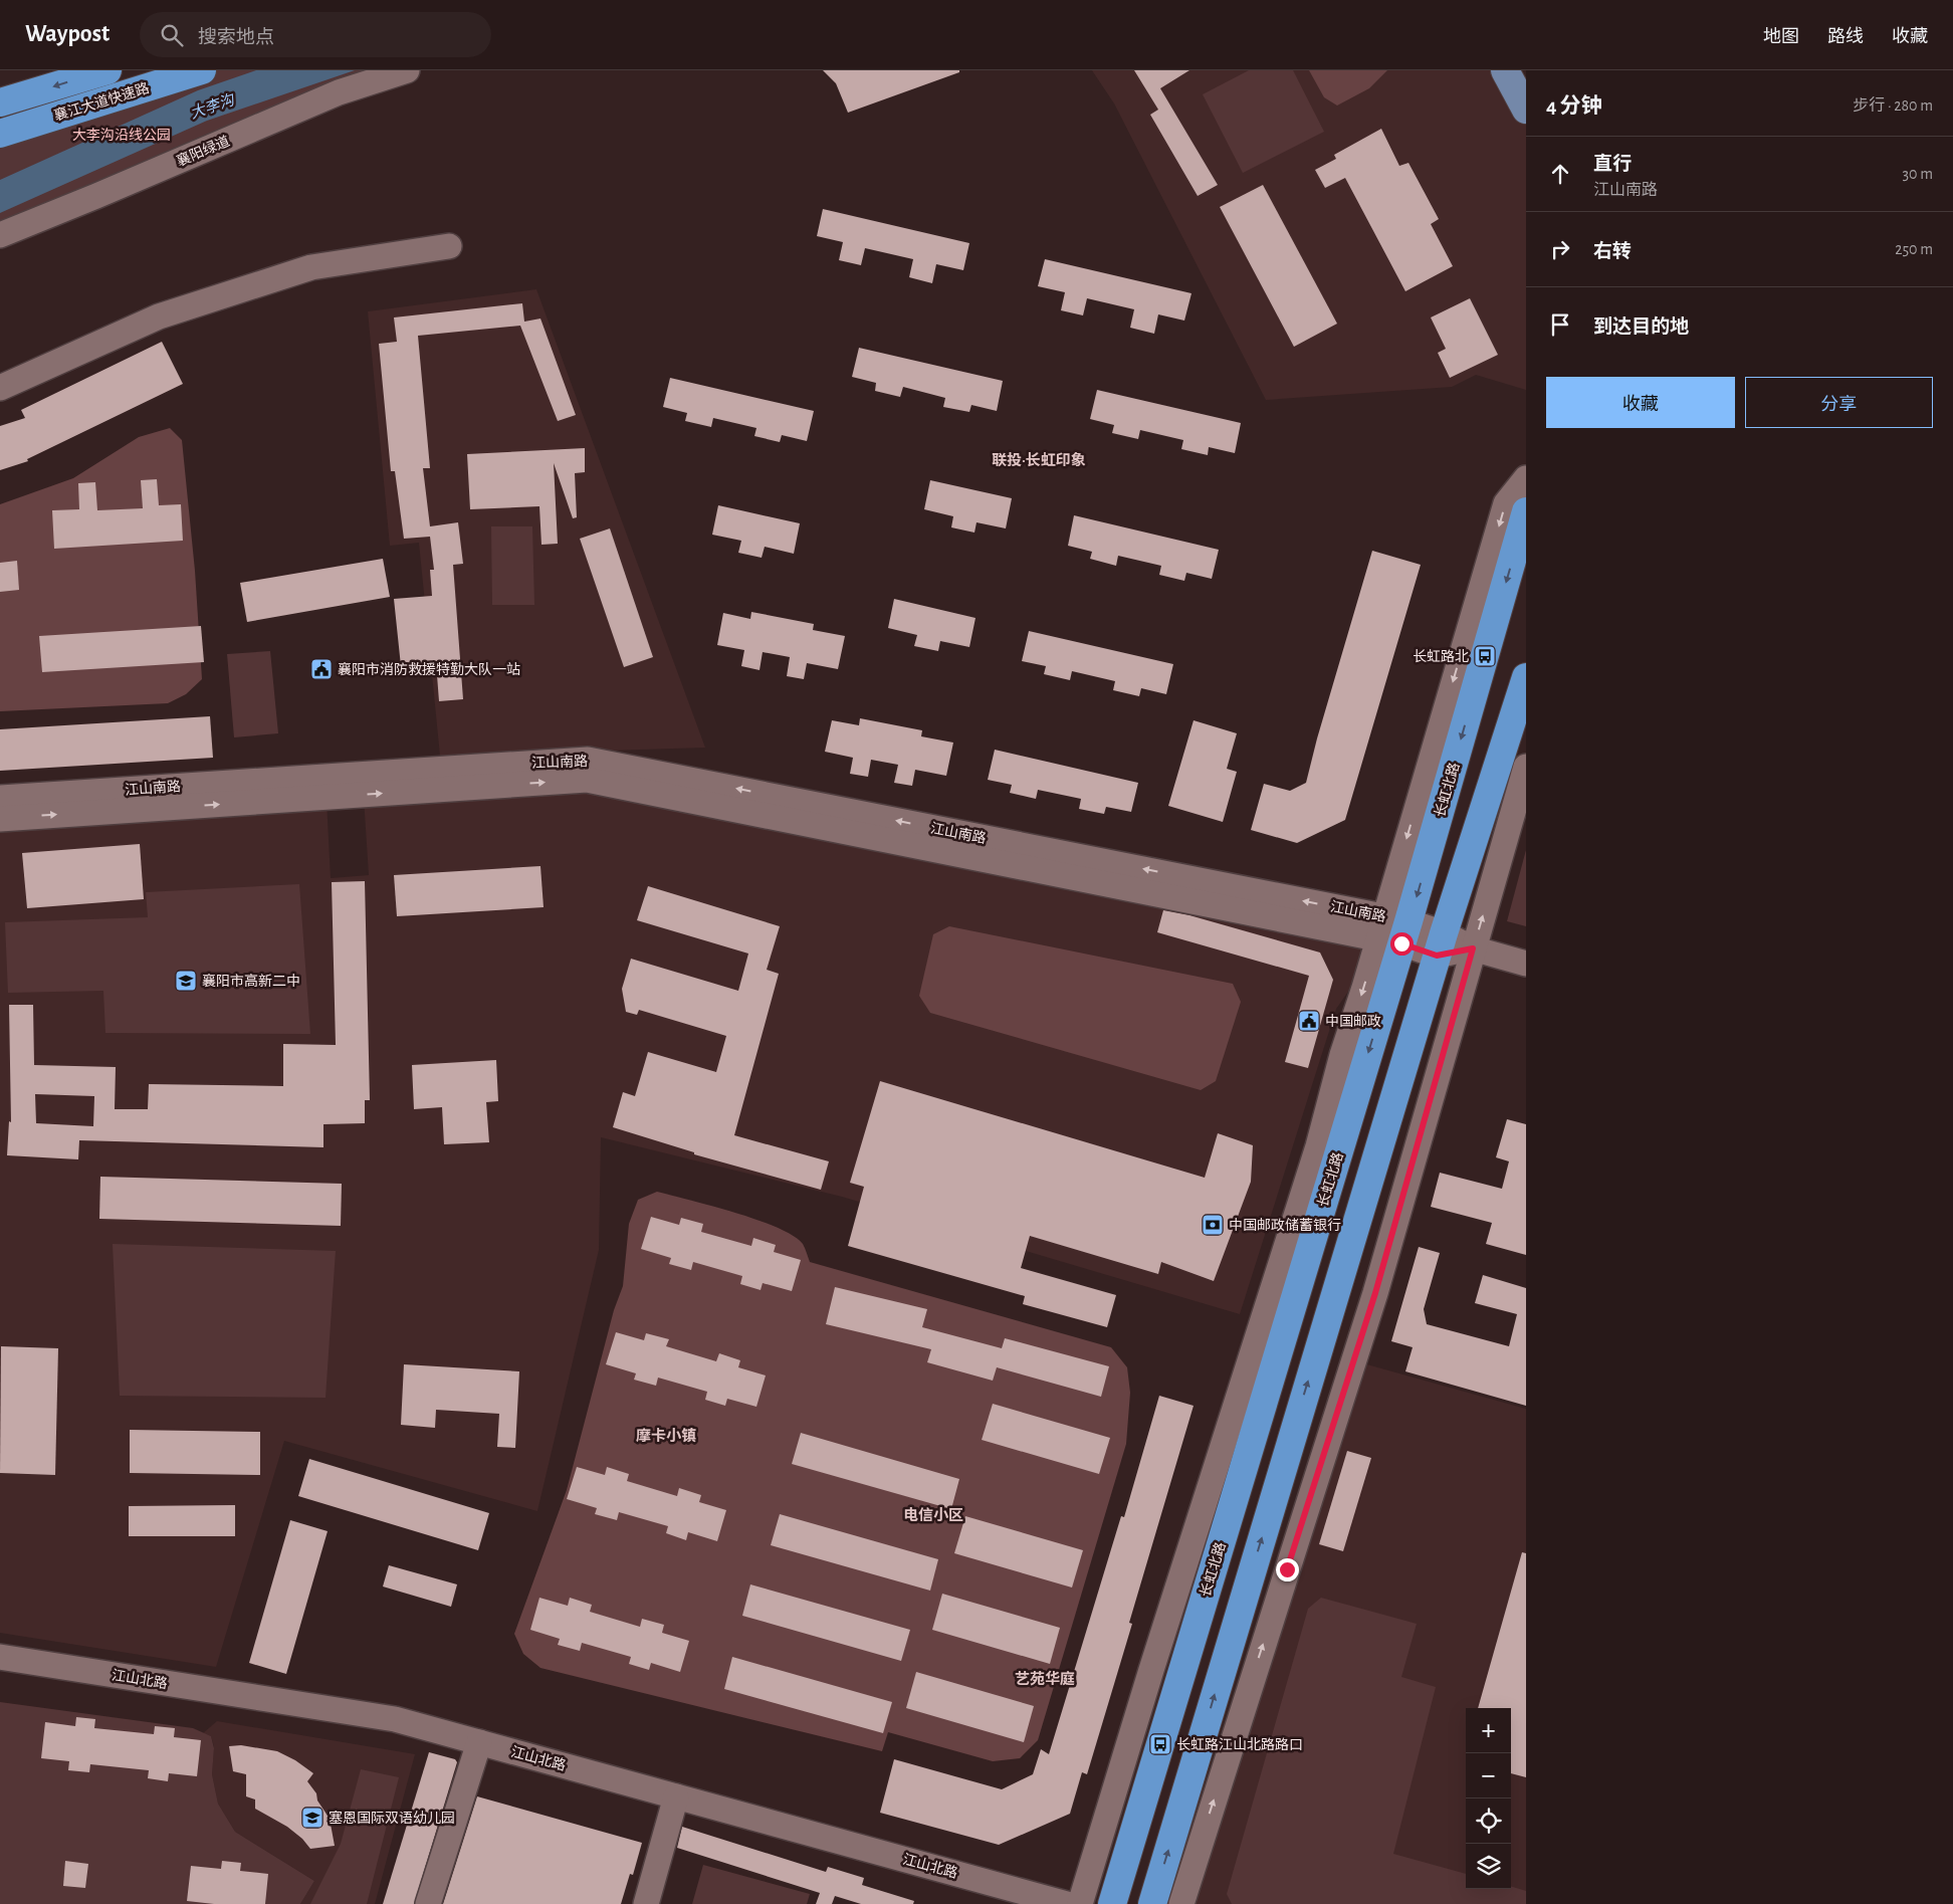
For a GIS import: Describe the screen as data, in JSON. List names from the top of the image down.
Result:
{
  "streets": {
    "highway": ["襄江大道快速路", "长虹北路"],
    "street": ["襄阳绿道", "江山南路", "江山北路"]
  },
  "crossings": [
    ["江山南路", "长虹北路"]
  ],
  "districts": [
    "联投·长虹印象",
    "摩卡小镇",
    "电信小区",
    "艺苑华庭"
  ],
  "water": ["大李沟"],
  "parks": ["大李沟沿线公园"],
  "places": {
    "bus stop": ["长虹路北", "长虹路江山北路路口"],
    "public building": ["襄阳市消防救援特勤大队一站", "中国邮政"],
    "school or university": ["襄阳市高新二中", "塞恩国际双语幼儿园"],
    "bank": ["中国邮政储蓄银行"]
  },
  "page": {
    "header": "Waypost",
    "search": "搜索地点",
    "nav": ["地图", "路线", "收藏"],
    "heading": ["4 分钟", "步行 · 280 m"],
    "list": [
      ["直行", "江山南路", "30 m"],
      ["右转", "250 m"],
      "到达目的地"
    ],
    "buttons": ["收藏", "分享"],
    "map_buttons": ["+", "−"]
  }
}
